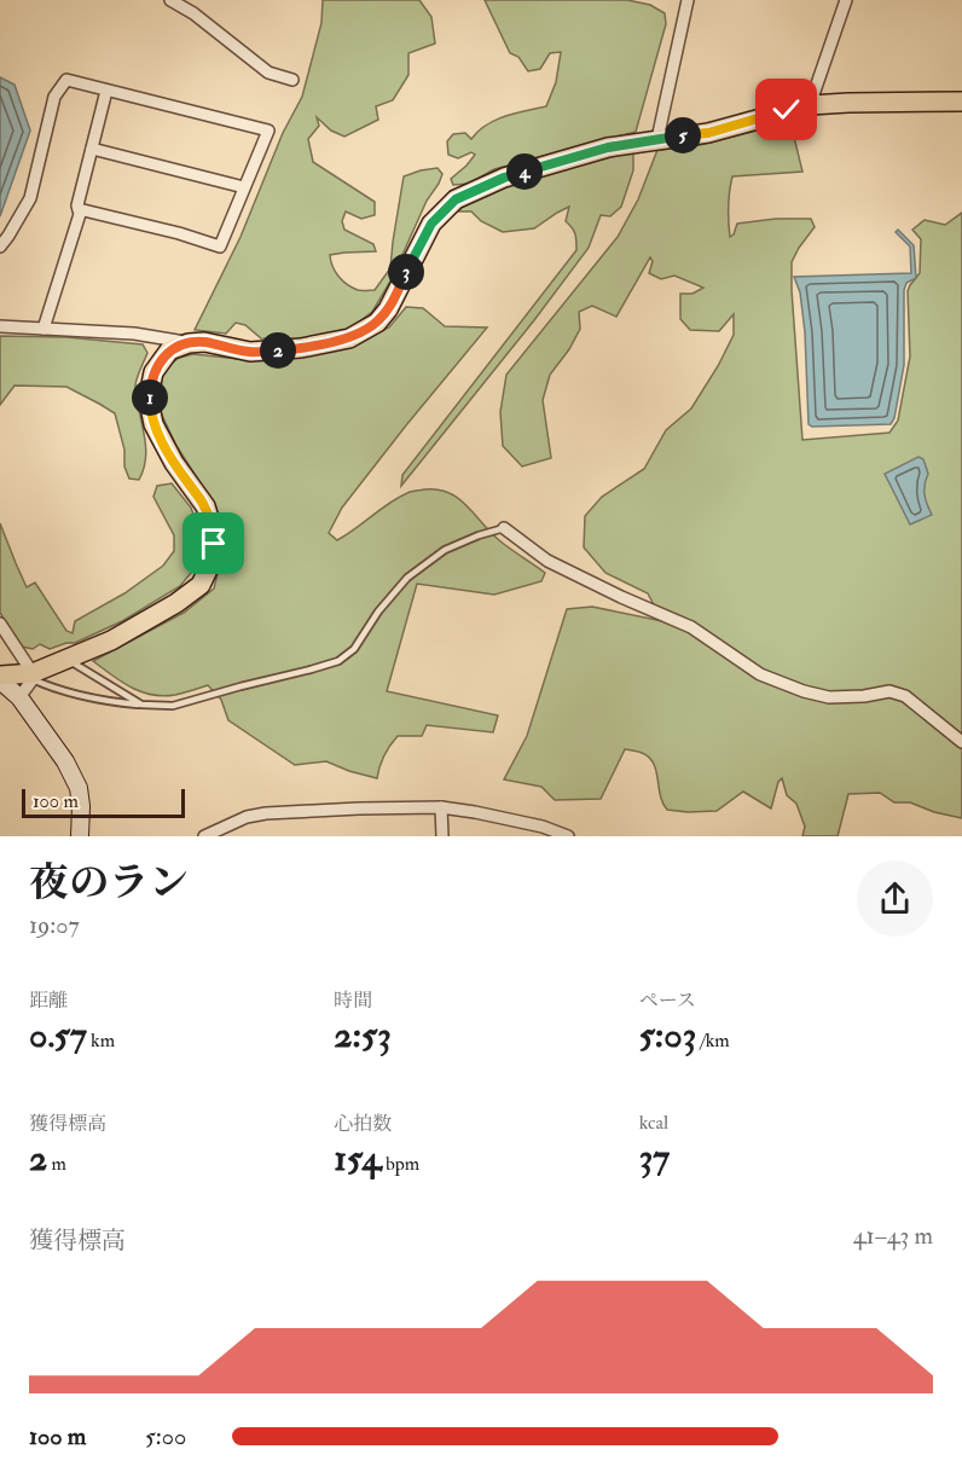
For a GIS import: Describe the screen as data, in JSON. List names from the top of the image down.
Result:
{
  "scale_bar": "100 m",
  "page": {
    "pins": [
      "5",
      "4",
      "3",
      "2",
      "1"
    ],
    "scale": "100 m",
    "heading": ["夜のラン", "19:07"],
    "stats": [
      ["距離", "0.57 km"],
      ["時間", "2:53"],
      ["ペース", "5:03 /km"],
      ["獲得標高", "2 m"],
      ["心拍数", "154 bpm"],
      ["kcal", "37"]
    ],
    "chart": ["獲得標高", "41–43 m"],
    "list": [
      {
        "name": "100 m",
        "note": "5:00"
      }
    ]
  }
}
